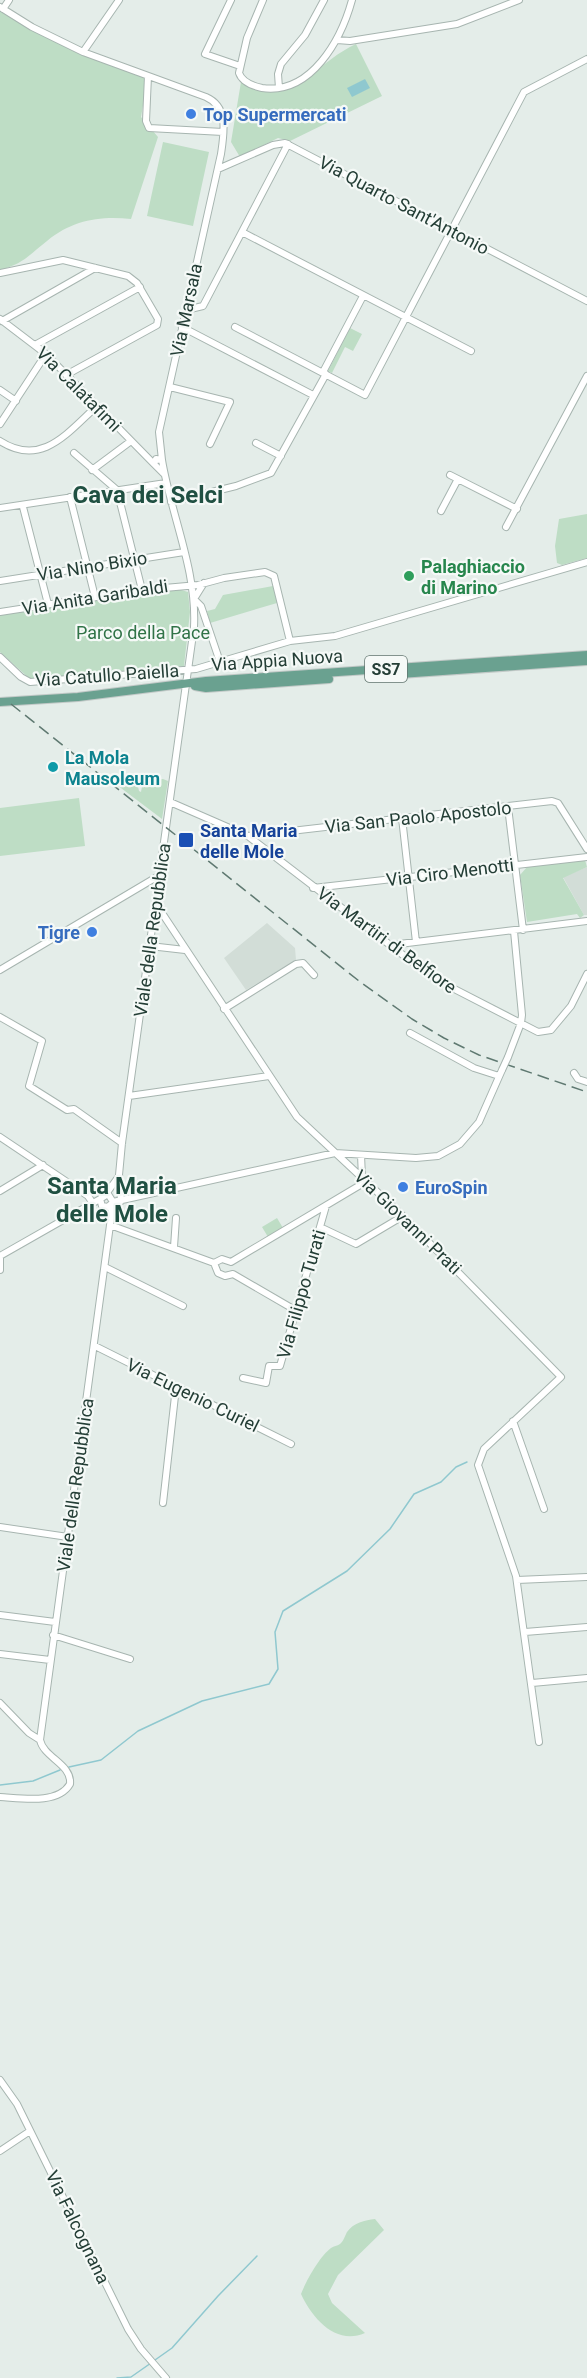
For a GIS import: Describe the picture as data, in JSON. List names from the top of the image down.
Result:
{
  "streets": {
    "main road": ["Via Appia Nuova", "SS7"],
    "street": [
      "Via Quarto Sant'Antonio",
      "Via Marsala",
      "Via Calatafimi",
      "Via Nino Bixio",
      "Via Anita Garibaldi",
      "Via Catullo Paiella",
      "Via San Paolo Apostolo",
      "Via Ciro Menotti",
      "Viale della Repubblica",
      "Via Martiri di Belfiore",
      "Via Giovanni Prati",
      "Via Filippo Turati",
      "Via Eugenio Curiel",
      "Via Falcognana"
    ]
  },
  "crossings": [
    ["Via Marsala", "Via Calatafimi"],
    ["Via Anita Garibaldi", "Via Catullo Paiella"],
    ["Via Appia Nuova", "Viale della Repubblica"],
    ["Via San Paolo Apostolo", "Via Martiri di Belfiore"],
    ["Via Ciro Menotti", "Via Martiri di Belfiore"],
    ["Viale della Repubblica", "Via Martiri di Belfiore"],
    ["Viale della Repubblica", "Via Giovanni Prati"],
    ["Viale della Repubblica", "Via Eugenio Curiel"]
  ],
  "districts": ["Cava dei Selci", "Santa Maria delle Mole"],
  "parks": ["Parco della Pace"],
  "places": {
    "other": [
      "Top Supermercati",
      "Palaghiaccio di Marino",
      "La Mola Mausoleum",
      "Tigre",
      "EuroSpin"
    ],
    "transit": ["Santa Maria delle Mole"]
  }
}
